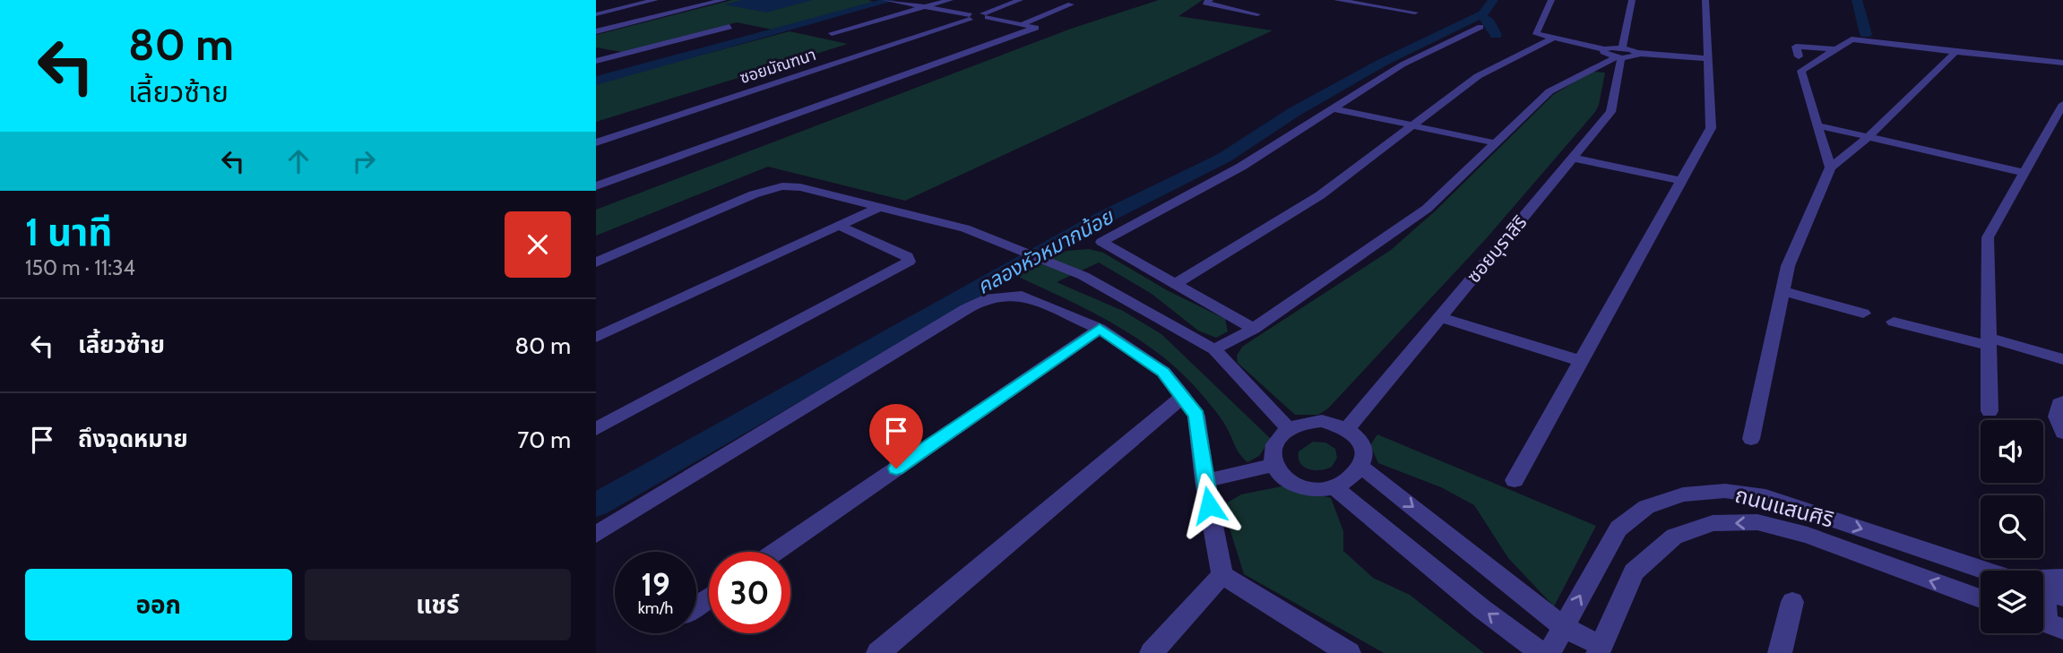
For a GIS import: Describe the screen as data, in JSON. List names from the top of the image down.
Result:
{
  "streets": {
    "street": ["ซอยมัณฑนา", "ซอยบุราสิริ", "ถนนแสนศิริ"]
  },
  "water": ["คลองหัวหมากน้อย"],
  "page": {
    "turn": ["80 m", "เลี้ยวซ้าย"],
    "heading": ["1 นาที", "150 m · 11:34"],
    "list": [
      {
        "name": "เลี้ยวซ้าย",
        "value": "80 m"
      },
      {
        "name": "ถึงจุดหมาย",
        "value": "70 m"
      }
    ],
    "speed": "19 km/h",
    "limit": "30",
    "buttons": ["ออก", "แชร์"]
  }
}
